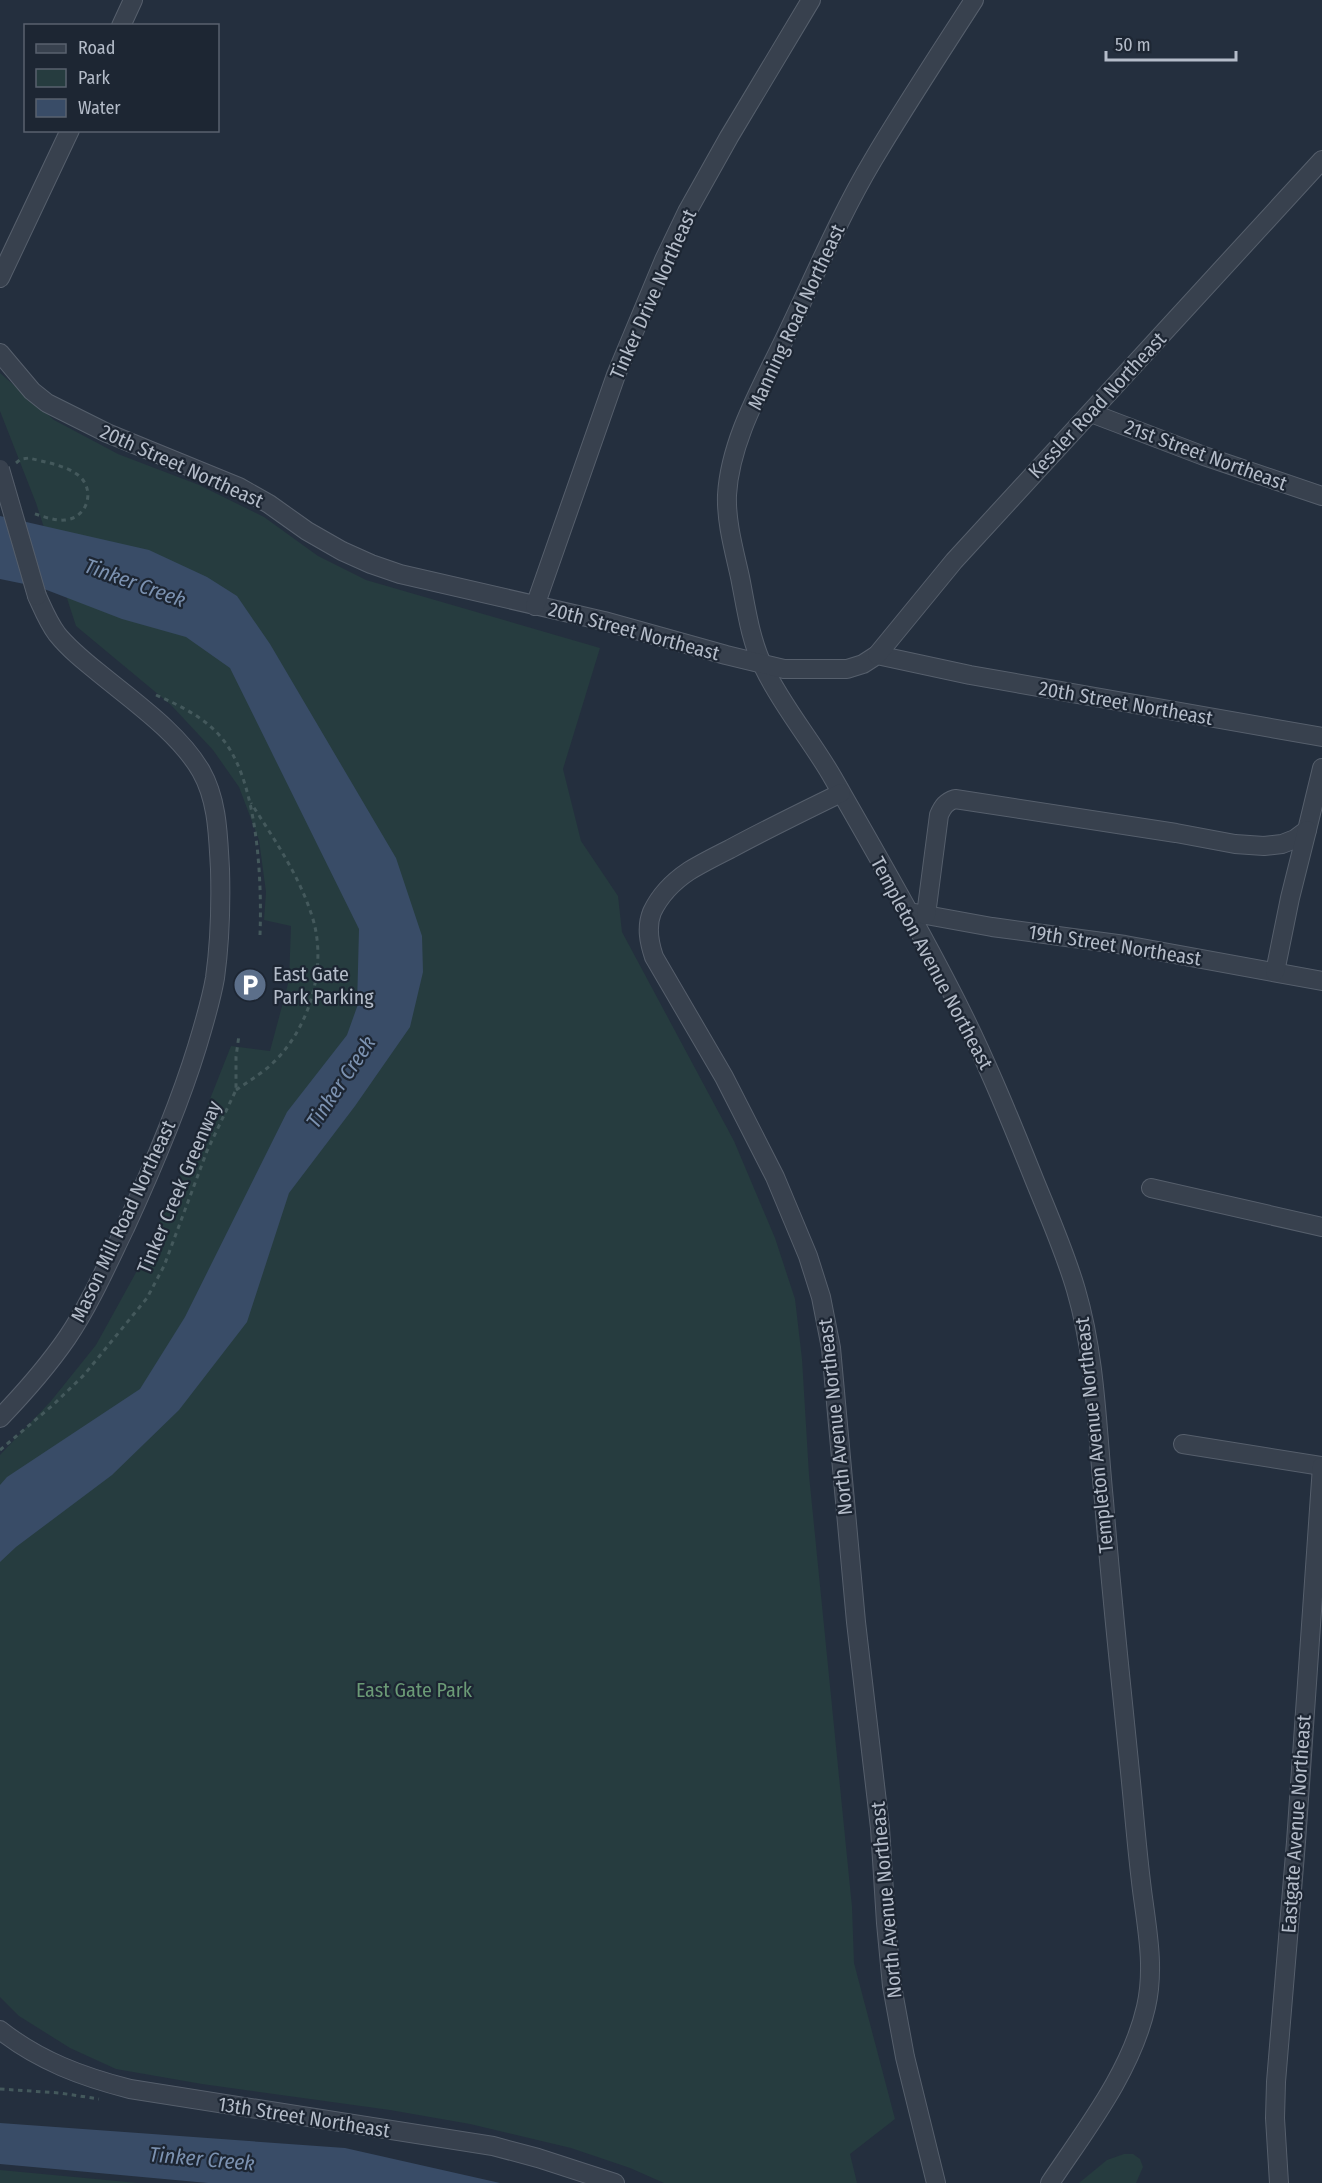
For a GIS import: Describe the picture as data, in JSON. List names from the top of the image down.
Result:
{
  "streets": {
    "street": [
      "Tinker Drive Northeast",
      "Manning Road Northeast",
      "Kessler Road Northeast",
      "21st Street Northeast",
      "20th Street Northeast",
      "19th Street Northeast",
      "Templeton Avenue Northeast",
      "Mason Mill Road Northeast",
      "North Avenue Northeast",
      "Eastgate Avenue Northeast",
      "13th Street Northeast"
    ],
    "path": ["Tinker Creek Greenway"]
  },
  "crossings": [
    ["Tinker Drive Northeast", "20th Street Northeast"],
    ["Manning Road Northeast", "20th Street Northeast"],
    ["Manning Road Northeast", "Templeton Avenue Northeast"],
    ["Kessler Road Northeast", "21st Street Northeast"],
    ["Kessler Road Northeast", "20th Street Northeast"],
    ["20th Street Northeast", "Templeton Avenue Northeast"],
    ["19th Street Northeast", "Templeton Avenue Northeast"],
    ["Templeton Avenue Northeast", "North Avenue Northeast"]
  ],
  "water": ["Tinker Creek"],
  "parks": ["East Gate Park"],
  "places": {
    "parking": ["East Gate Park Parking"]
  },
  "legend": ["Road", "Park", "Water"],
  "scale_bar": "50 m"
}
